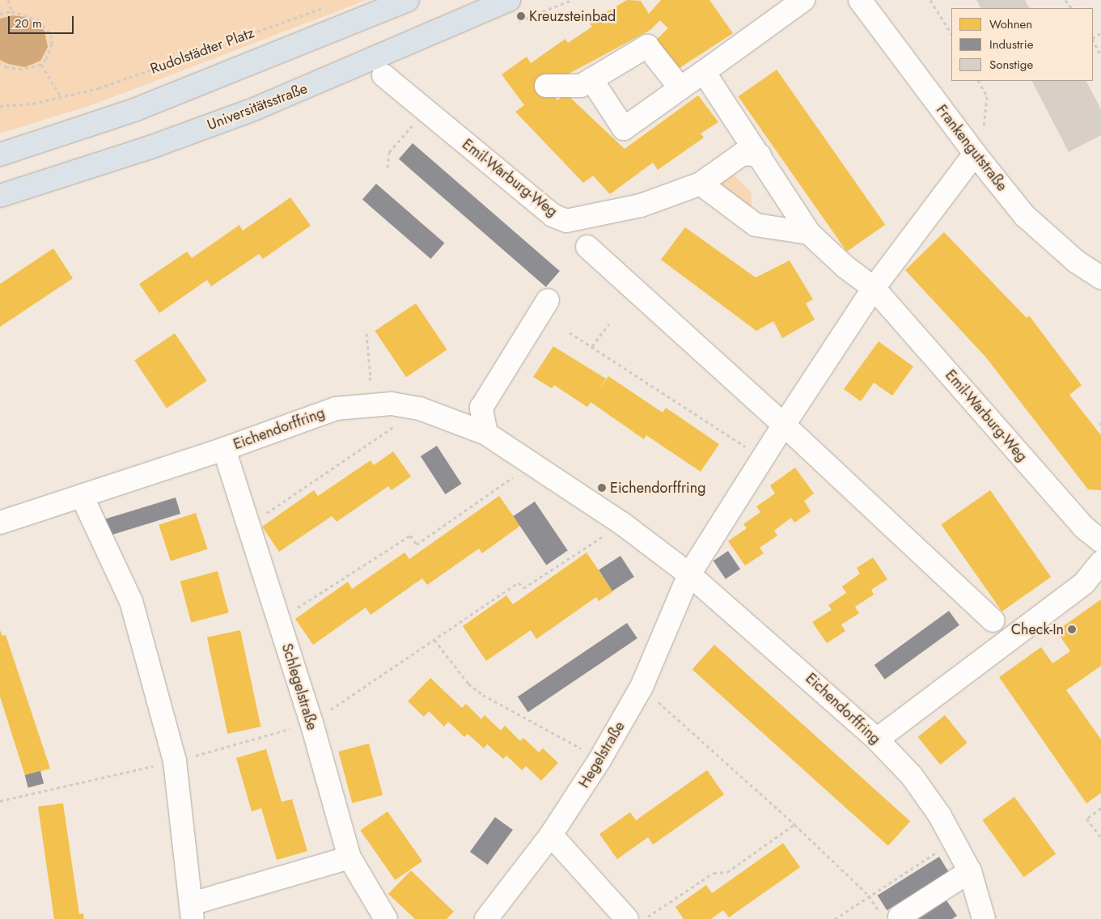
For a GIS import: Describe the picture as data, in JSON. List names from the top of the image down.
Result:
{
  "streets": {
    "main road": ["Universitätsstraße"],
    "street": [
      "Frankengutstraße",
      "Emil-Warburg-Weg",
      "Eichendorffring",
      "Schlegelstraße",
      "Hegelstraße"
    ],
    "path": ["Rudolstädter Platz"]
  },
  "crossings": [
    ["Eichendorffring", "Schlegelstraße"],
    ["Eichendorffring", "Hegelstraße"]
  ],
  "places": ["Kreuzsteinbad", "Eichendorffring", "Check-In"],
  "legend": ["Wohnen", "Industrie", "Sonstige"],
  "scale_bar": "20 m"
}
